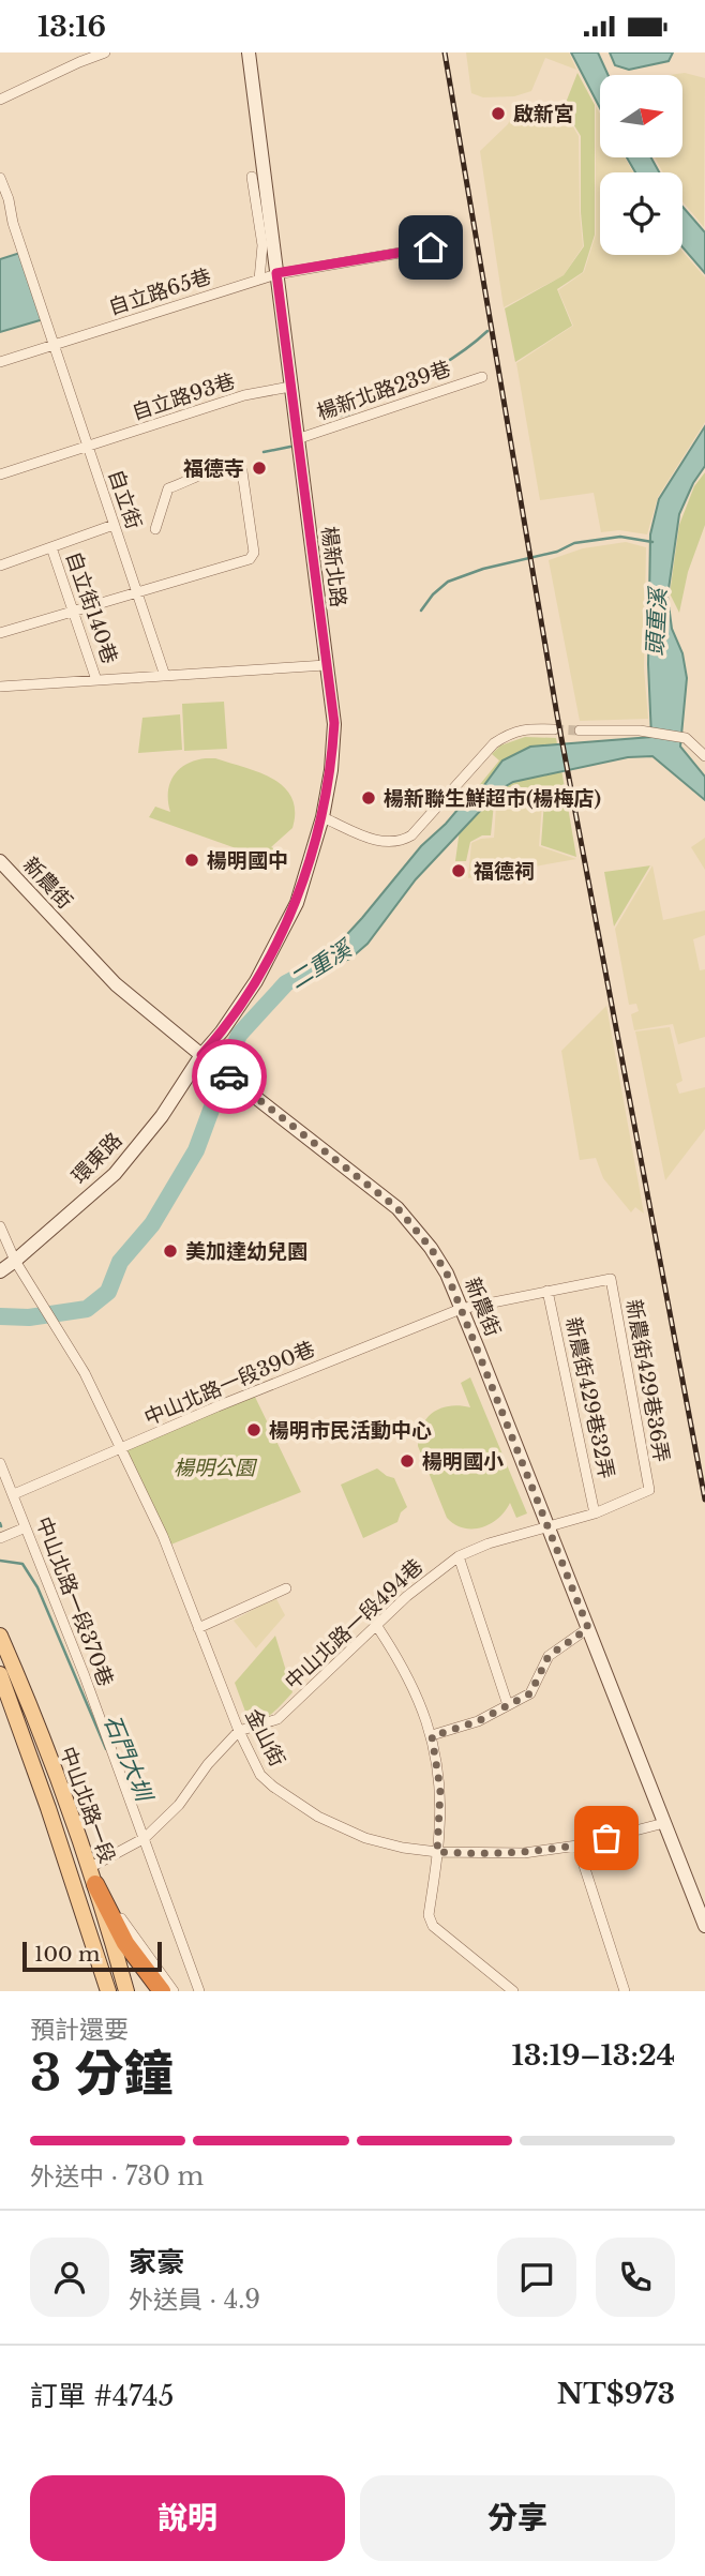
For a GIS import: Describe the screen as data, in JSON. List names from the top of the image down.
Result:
{
  "streets": {
    "main road": ["中山北路一段"],
    "street": [
      "自立路65巷",
      "楊新北路239巷",
      "自立路93巷",
      "自立街",
      "楊新北路",
      "自立街140巷",
      "新農街",
      "環東路",
      "新農街429巷36弄",
      "中山北路一段390巷",
      "新農街429巷32弄",
      "中山北路一段370巷",
      "中山北路一段494巷",
      "金山街"
    ]
  },
  "crossings": [
    ["自立路65巷", "自立街"],
    ["自立路65巷", "楊新北路"],
    ["楊新北路239巷", "楊新北路"],
    ["自立路93巷", "自立街"],
    ["自立路93巷", "楊新北路"],
    ["楊新北路", "新農街"],
    ["楊新北路", "環東路"],
    ["新農街", "環東路"],
    ["新農街", "中山北路一段390巷"],
    ["新農街", "中山北路一段494巷"],
    ["新農街", "金山街"],
    ["環東路", "金山街"],
    ["新農街429巷36弄", "中山北路一段390巷"],
    ["新農街429巷36弄", "中山北路一段494巷"],
    ["中山北路一段390巷", "新農街429巷32弄"],
    ["中山北路一段390巷", "中山北路一段370巷"],
    ["中山北路一段390巷", "金山街"],
    ["新農街429巷32弄", "中山北路一段494巷"],
    ["中山北路一段370巷", "中山北路一段494巷"],
    ["中山北路一段494巷", "金山街"],
    ["中山北路一段494巷", "中山北路一段"]
  ],
  "water": ["頭重溪", "二重溪", "石門大圳"],
  "parks": ["楊明公園"],
  "places": [
    "啟新宮",
    "福德寺",
    "楊新聯生鮮超市(楊梅店)",
    "楊明國中",
    "福德祠",
    "美加達幼兒園",
    "楊明市民活動中心",
    "楊明國小"
  ],
  "scale_bar": "100 m",
  "north": "right",
  "page": {
    "status": "13:16",
    "scale": "100 m",
    "heading": ["3 分鐘", "預計還要", "13:19–13:24"],
    "panel": [
      "家豪",
      "外送員 · 4.9",
      "訂單 #4745",
      "NT$973"
    ],
    "bar": "外送中 · 730 m",
    "buttons": ["說明", "分享"]
  }
}
